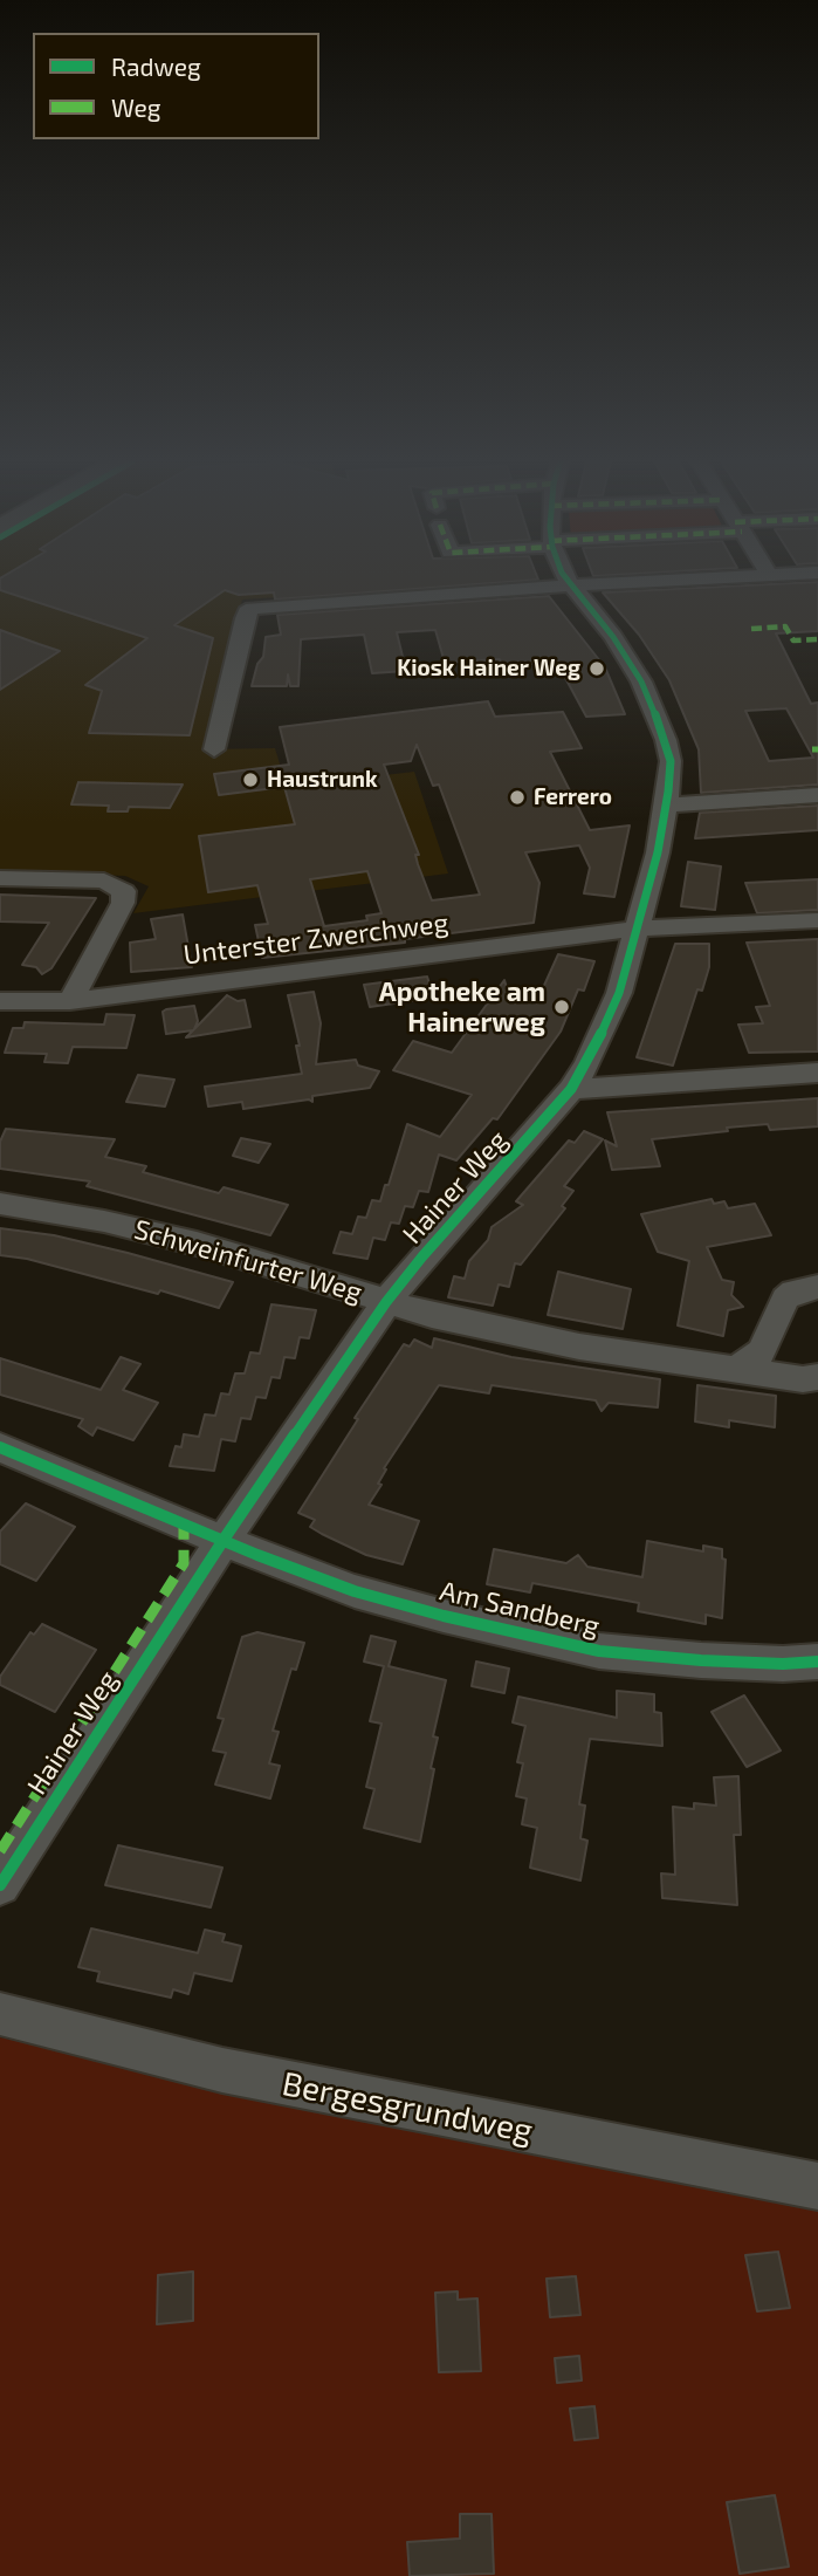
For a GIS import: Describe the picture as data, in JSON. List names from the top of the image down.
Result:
{
  "streets": {
    "street": [
      "Unterster Zwerchweg",
      "Hainer Weg",
      "Schweinfurter Weg",
      "Am Sandberg",
      "Bergesgrundweg"
    ]
  },
  "crossings": [
    ["Unterster Zwerchweg", "Hainer Weg"],
    ["Hainer Weg", "Schweinfurter Weg"],
    ["Hainer Weg", "Am Sandberg"]
  ],
  "places": [
    "Kiosk Hainer Weg",
    "Haustrunk",
    "Ferrero",
    "Apotheke am Hainerweg"
  ],
  "legend": ["Radweg", "Weg"]
}
